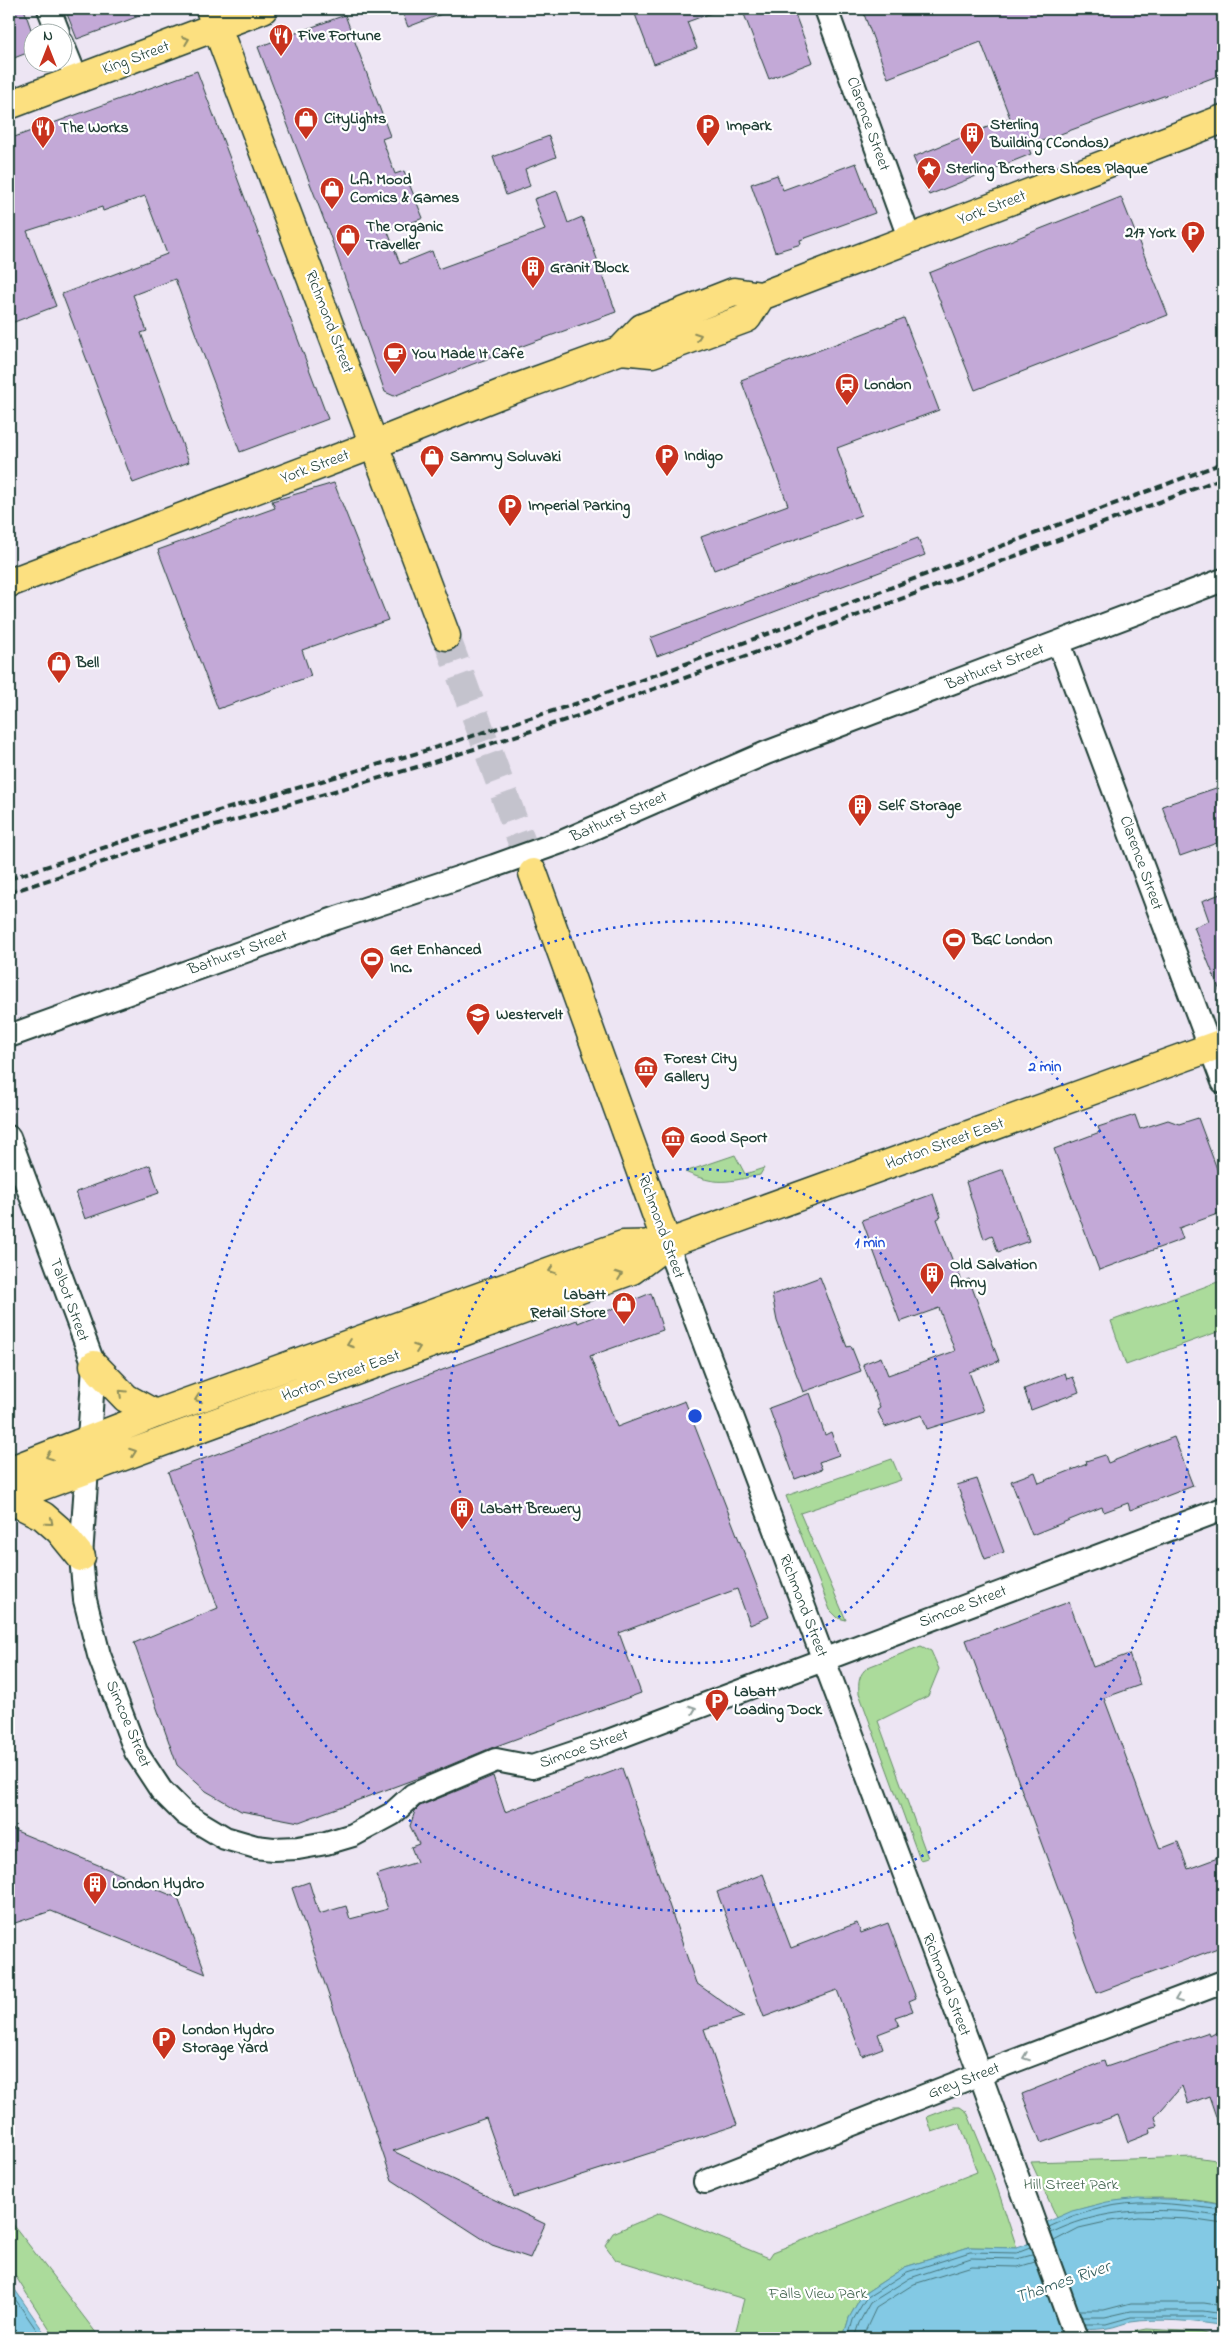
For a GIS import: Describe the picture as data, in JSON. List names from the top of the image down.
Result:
{
  "streets": {
    "main road": [
      "King Street",
      "York Street",
      "Richmond Street",
      "Horton Street East"
    ],
    "street": [
      "Clarence Street",
      "Bathurst Street",
      "Talbot Street",
      "Simcoe Street",
      "Grey Street"
    ]
  },
  "crossings": [
    ["King Street", "Richmond Street"],
    ["Clarence Street", "York Street"],
    ["Clarence Street", "Bathurst Street"],
    ["Clarence Street", "Horton Street East"],
    ["York Street", "Richmond Street"],
    ["Richmond Street", "Horton Street East"],
    ["Richmond Street", "Simcoe Street"],
    ["Richmond Street", "Grey Street"],
    ["Horton Street East", "Talbot Street"],
    ["Horton Street East", "Simcoe Street"],
    ["Talbot Street", "Simcoe Street"]
  ],
  "one_way": ["King Street", "Grey Street"],
  "water": ["Thames River"],
  "parks": ["Hill Street Park", "Falls View Park"],
  "places": {
    "restaurant": ["Five Fortune", "The Works"],
    "shop": [
      "CityLights",
      "L.A. Mood Comics & Games",
      "The Organic Traveller",
      "Sammy Soluvaki",
      "Bell",
      "Labatt Retail Store"
    ],
    "parking": [
      "Impark",
      "217 York",
      "Indigo",
      "Imperial Parking",
      "Labatt Loading Dock",
      "London Hydro Storage Yard"
    ],
    "building": [
      "Sterling Building (Condos)",
      "Granit Block",
      "Self Storage",
      "Old Salvation Army",
      "Labatt Brewery",
      "London Hydro"
    ],
    "place": ["Sterling Brothers Shoes Plaque"],
    "cafe": ["You Made It Cafe"],
    "station": ["London"],
    "sports": ["BGC London", "Get Enhanced Inc."],
    "school or university": ["Westervelt"],
    "museum": ["Forest City Gallery", "Good Sport"]
  },
  "north": "top",
  "rings": ["2 min", "1 min"]
}
